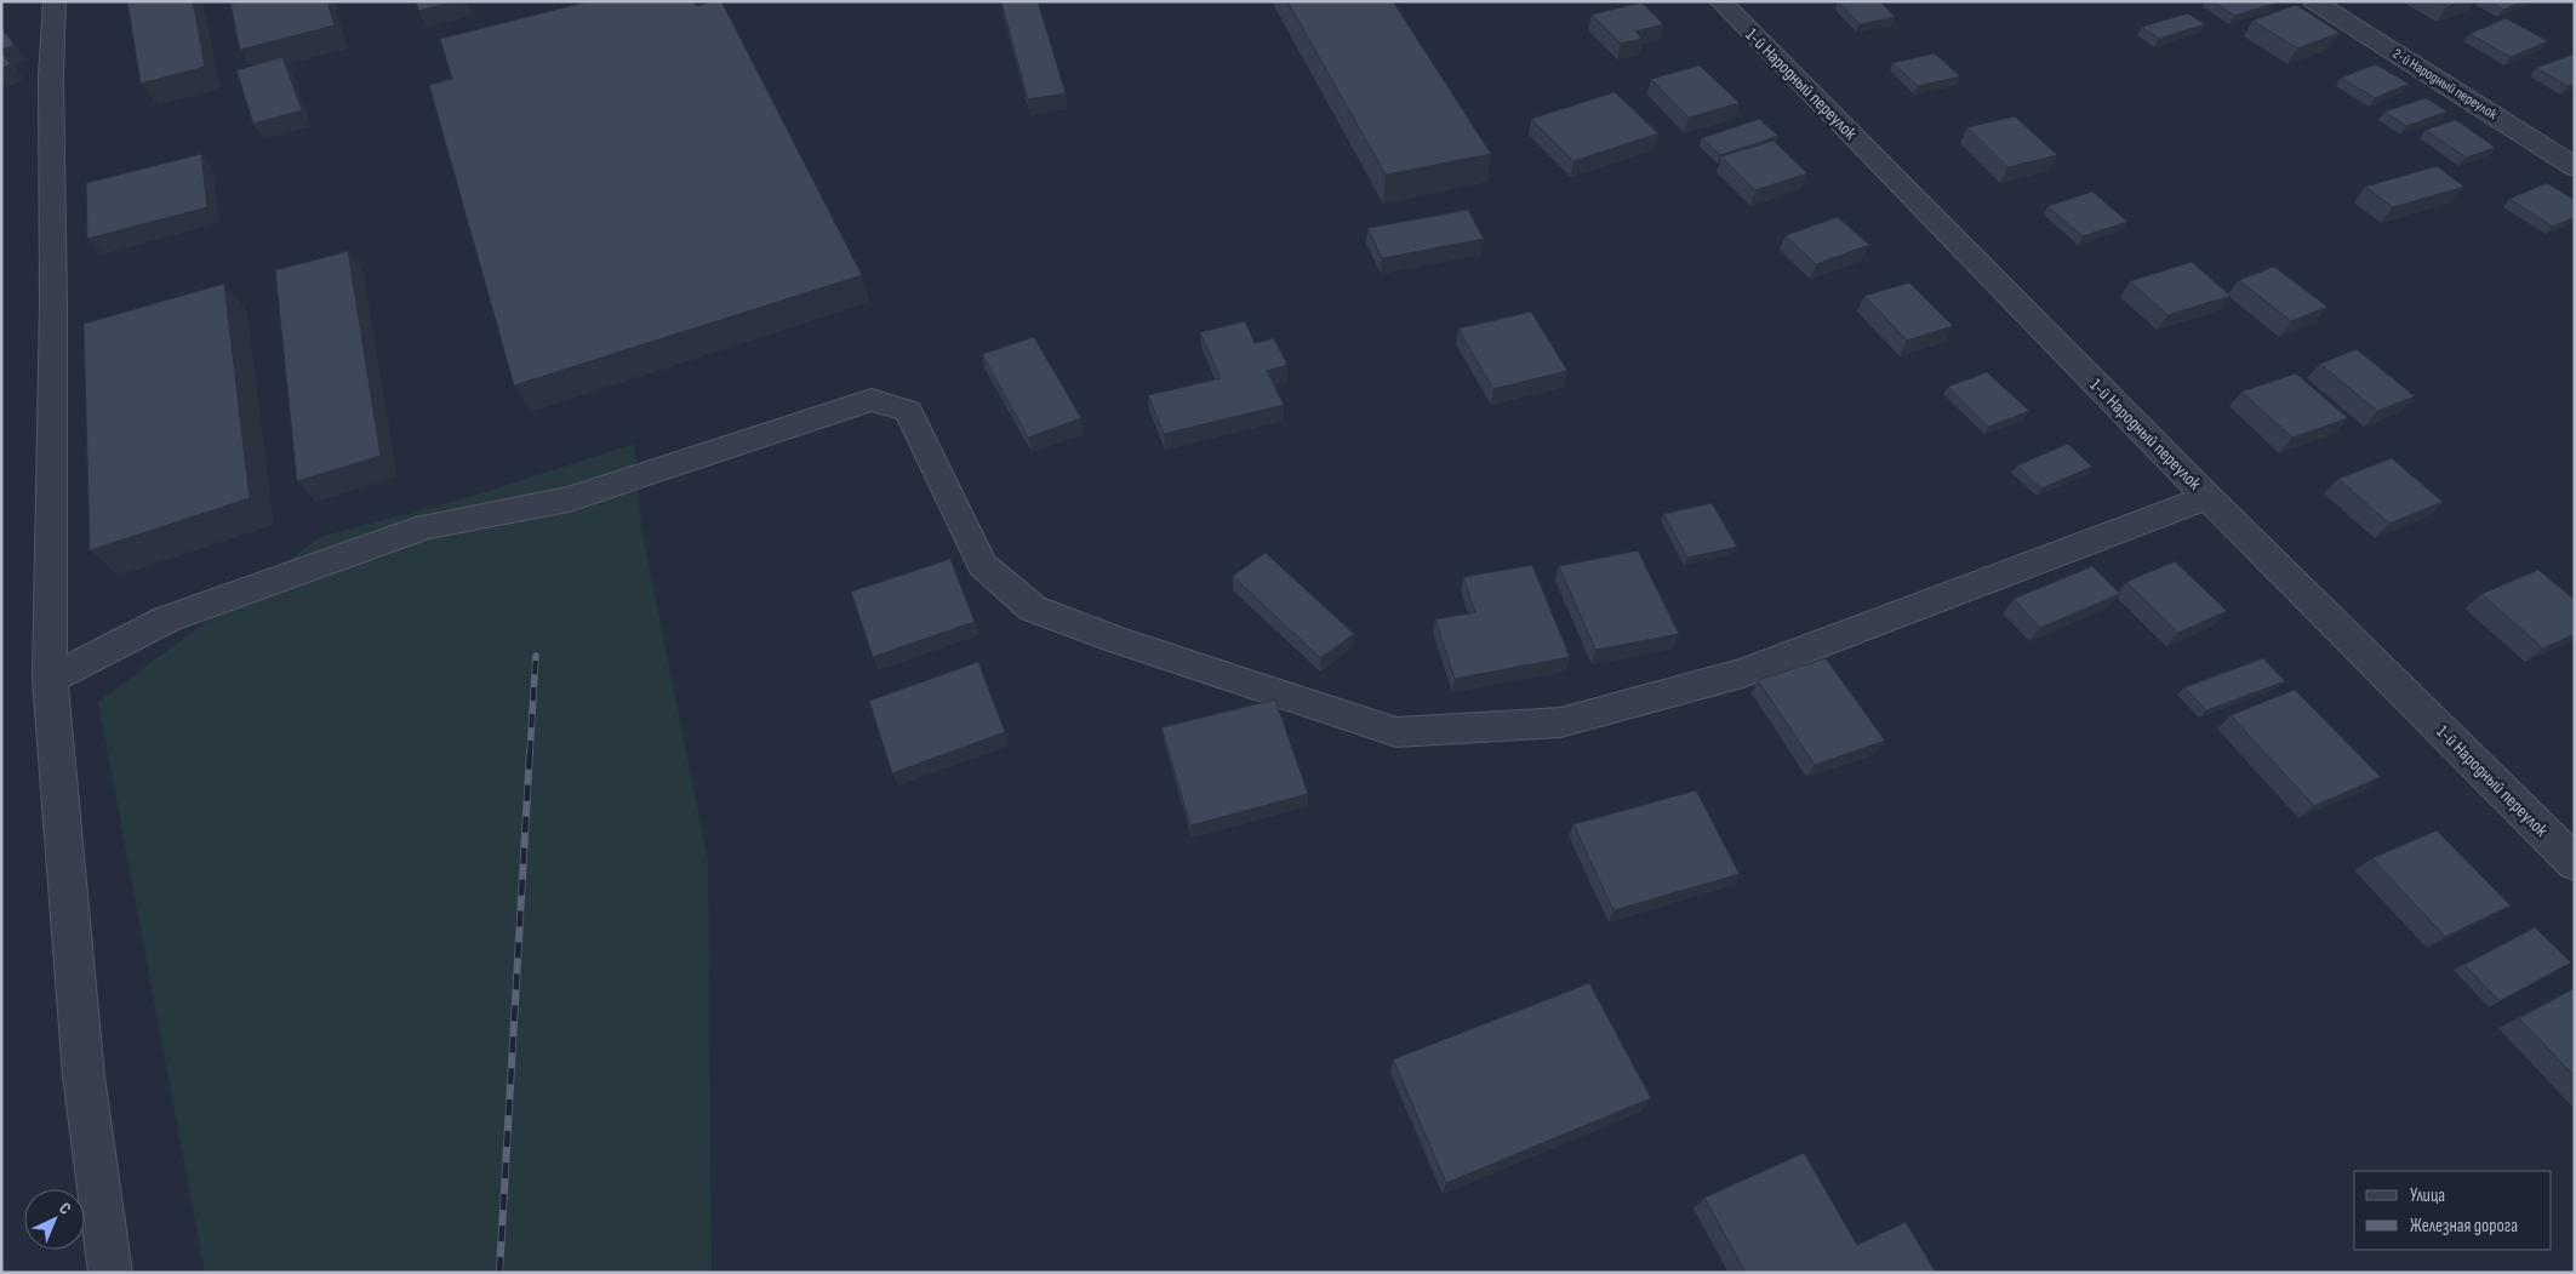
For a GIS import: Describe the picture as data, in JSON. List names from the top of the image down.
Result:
{
  "streets": {
    "street": ["1-й Народный переулок", "2-й Народный переулок"]
  },
  "legend": ["Улица", "Железная дорога"],
  "north": "top right"
}
